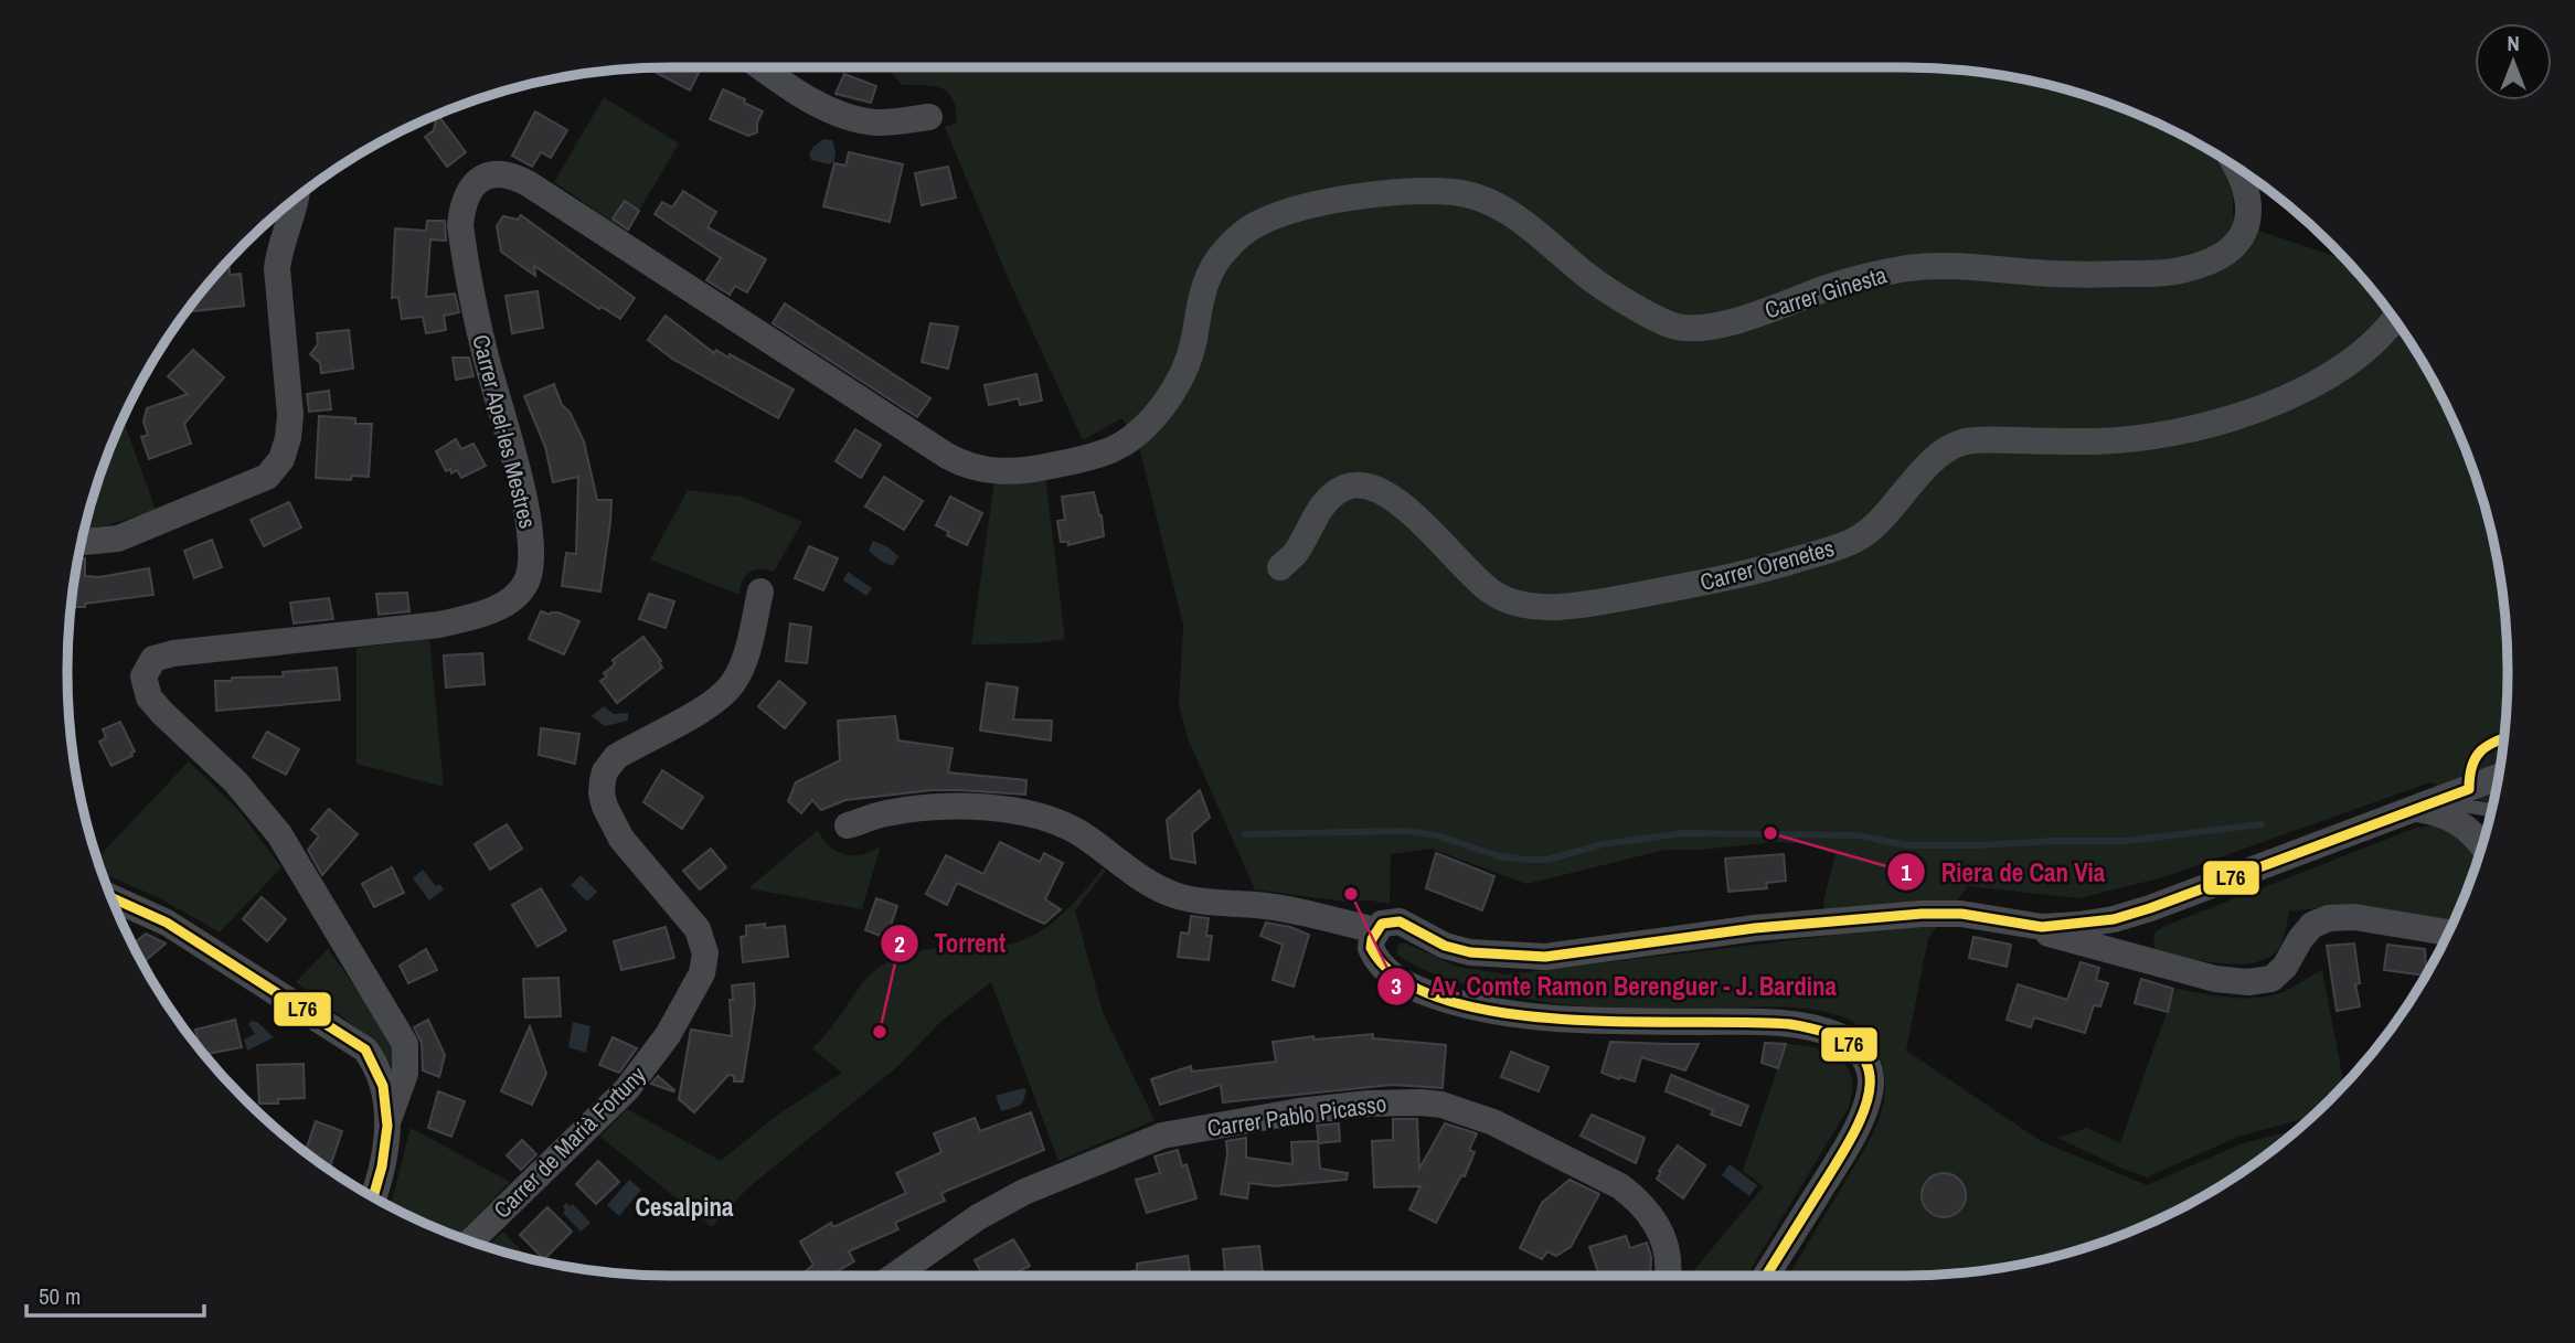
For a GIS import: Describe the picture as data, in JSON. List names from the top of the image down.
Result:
{
  "streets": {
    "street": [
      "Carrer Ginesta",
      "Carrer Apel·les Mestres",
      "Carrer Orenetes",
      "Carrer Pablo Picasso",
      "Carrer de Marià Fortuny"
    ]
  },
  "crossings": [
    ["Carrer Ginesta", "Carrer Apel·les Mestres"]
  ],
  "districts": ["Cesalpina"],
  "places": ["Riera de Can Via", "Av. Comte Ramon Berenguer - J. Bardina", "Torrent"],
  "lines": ["transit line L76"],
  "scale_bar": "50 m",
  "north": "top"
}
